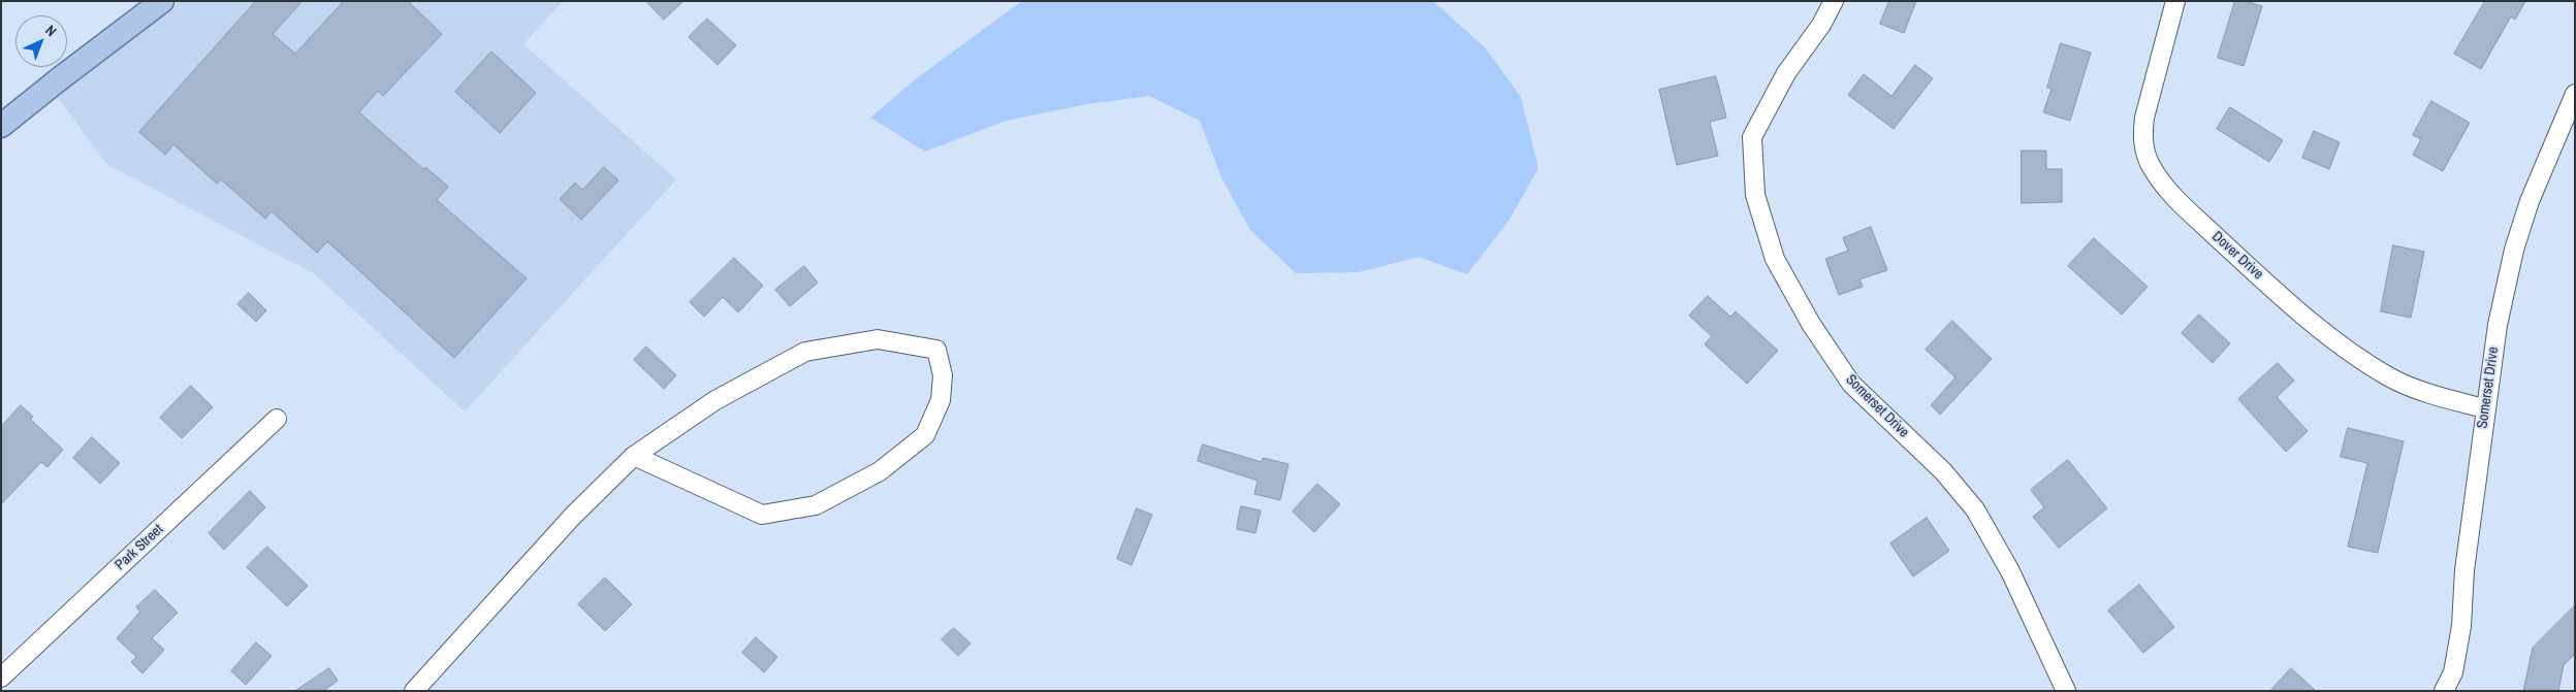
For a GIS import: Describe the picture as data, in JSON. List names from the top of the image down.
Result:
{
  "streets": {
    "street": ["Dover Drive", "Somerset Drive", "Park Street"]
  },
  "crossings": [
    ["Dover Drive", "Somerset Drive"]
  ],
  "north": "top right"
}
